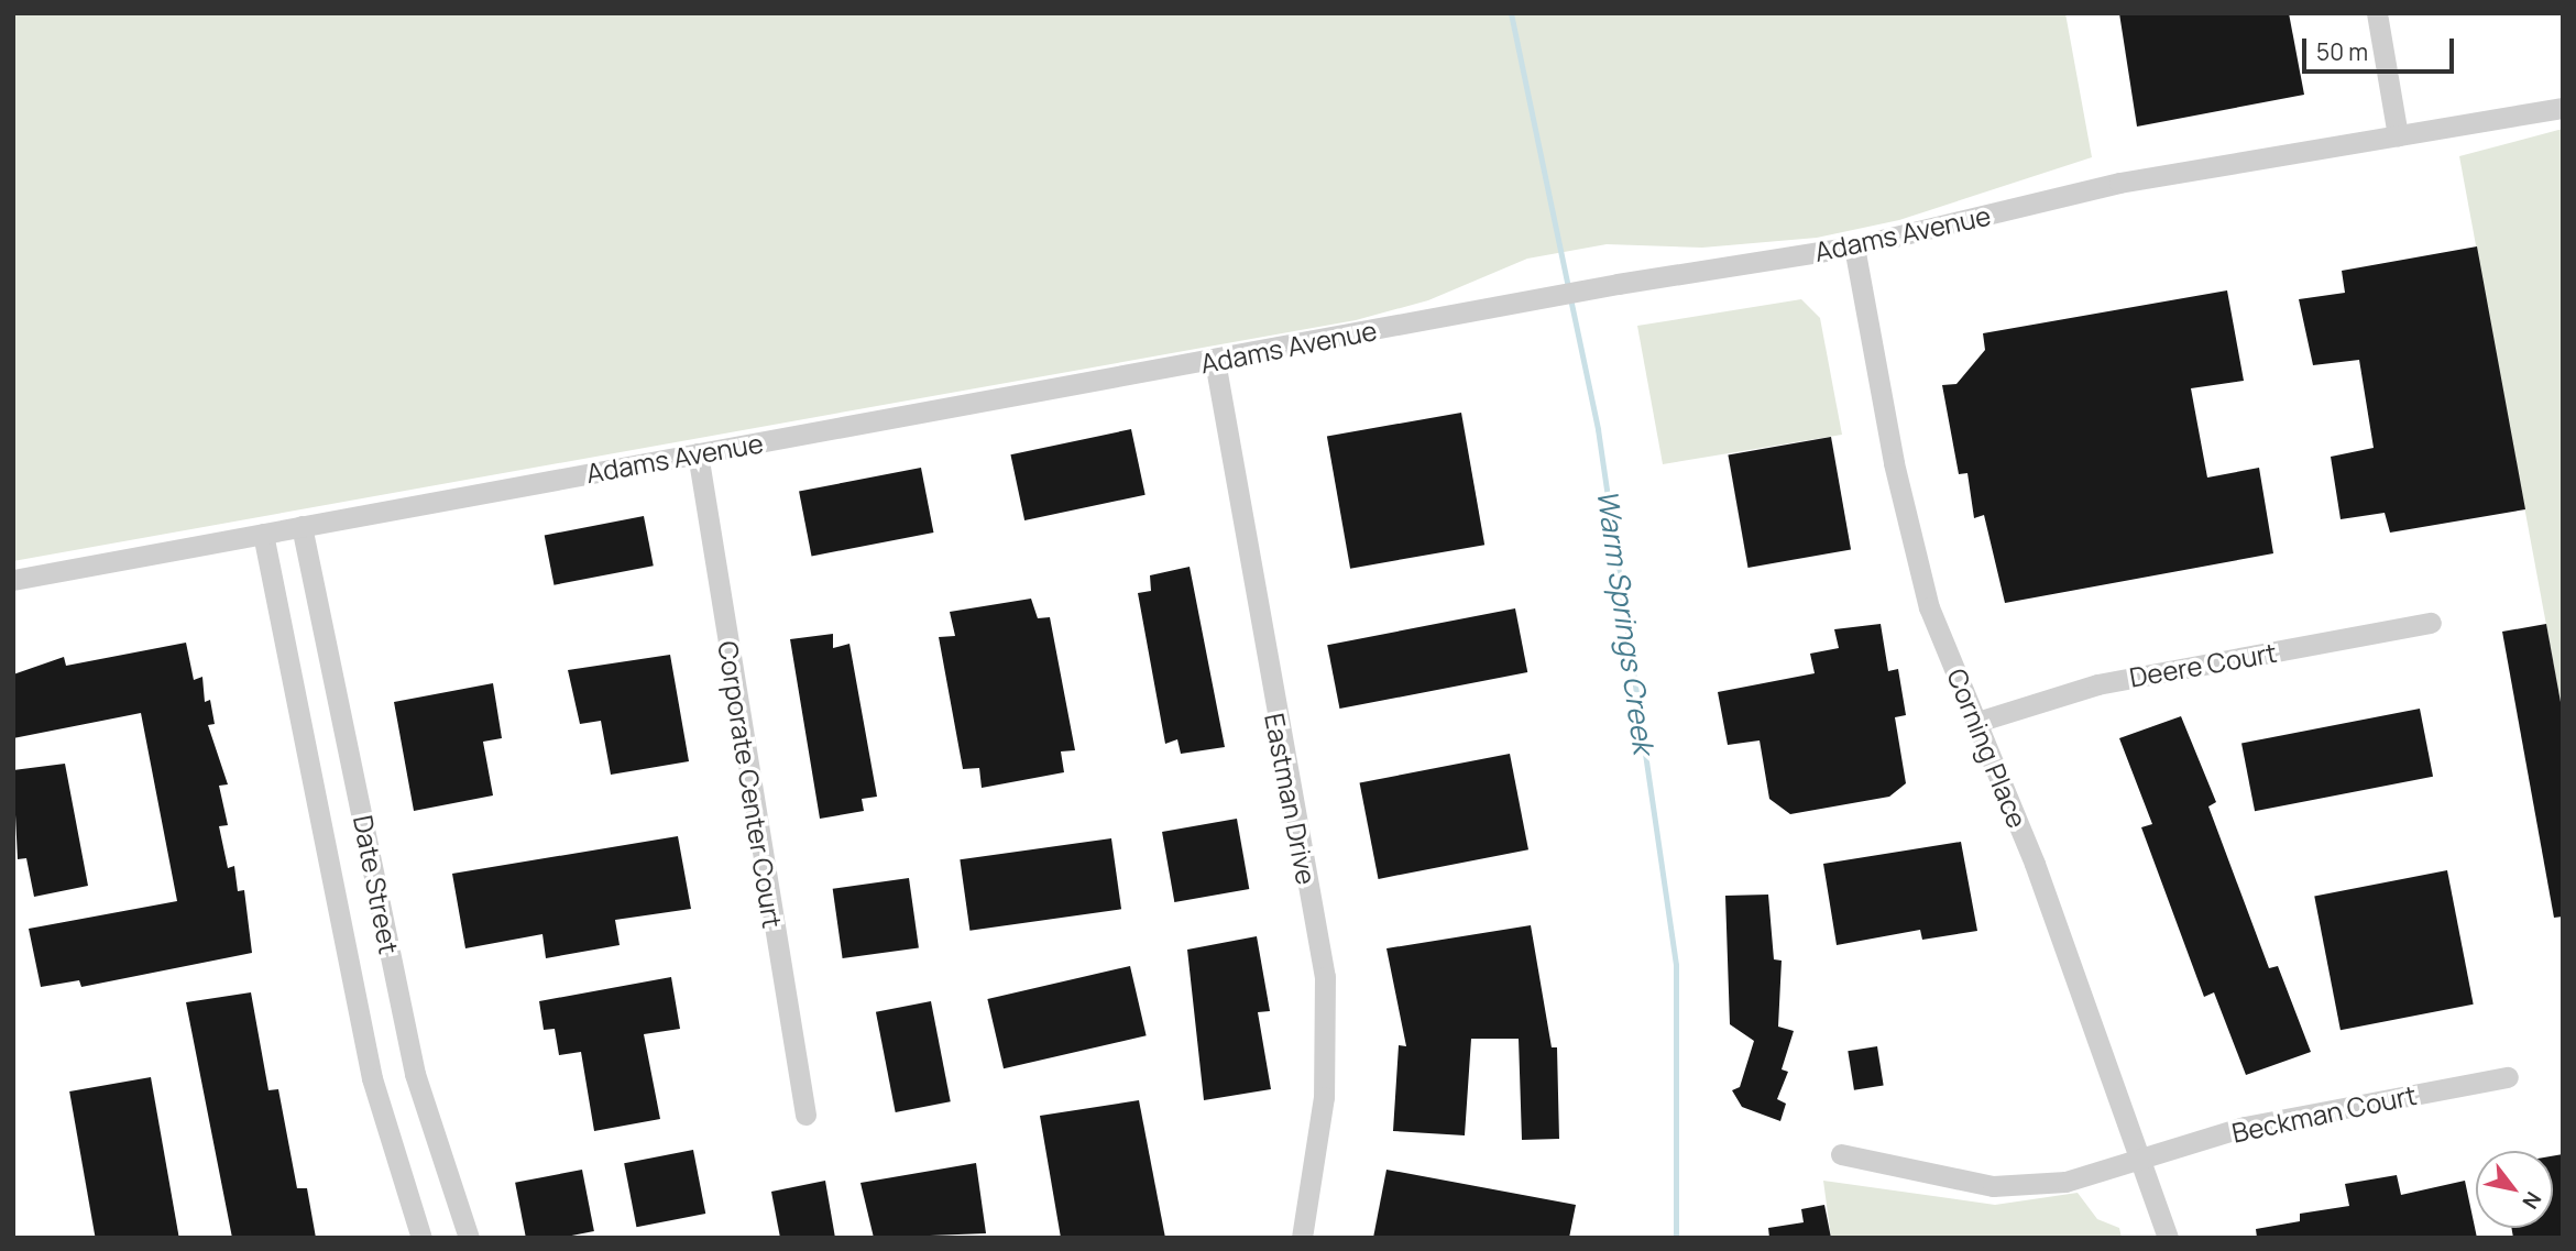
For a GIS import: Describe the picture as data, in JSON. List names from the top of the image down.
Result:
{
  "streets": {
    "street": [
      "Adams Avenue",
      "Deere Court",
      "Corning Place",
      "Corporate Center Court",
      "Eastman Drive",
      "Date Street",
      "Beckman Court"
    ]
  },
  "crossings": [
    ["Adams Avenue", "Corning Place"],
    ["Adams Avenue", "Corporate Center Court"],
    ["Adams Avenue", "Eastman Drive"],
    ["Adams Avenue", "Date Street"],
    ["Deere Court", "Corning Place"],
    ["Corning Place", "Beckman Court"]
  ],
  "water": ["Warm Springs Creek"],
  "scale_bar": "50 m",
  "north": "bottom right"
}
